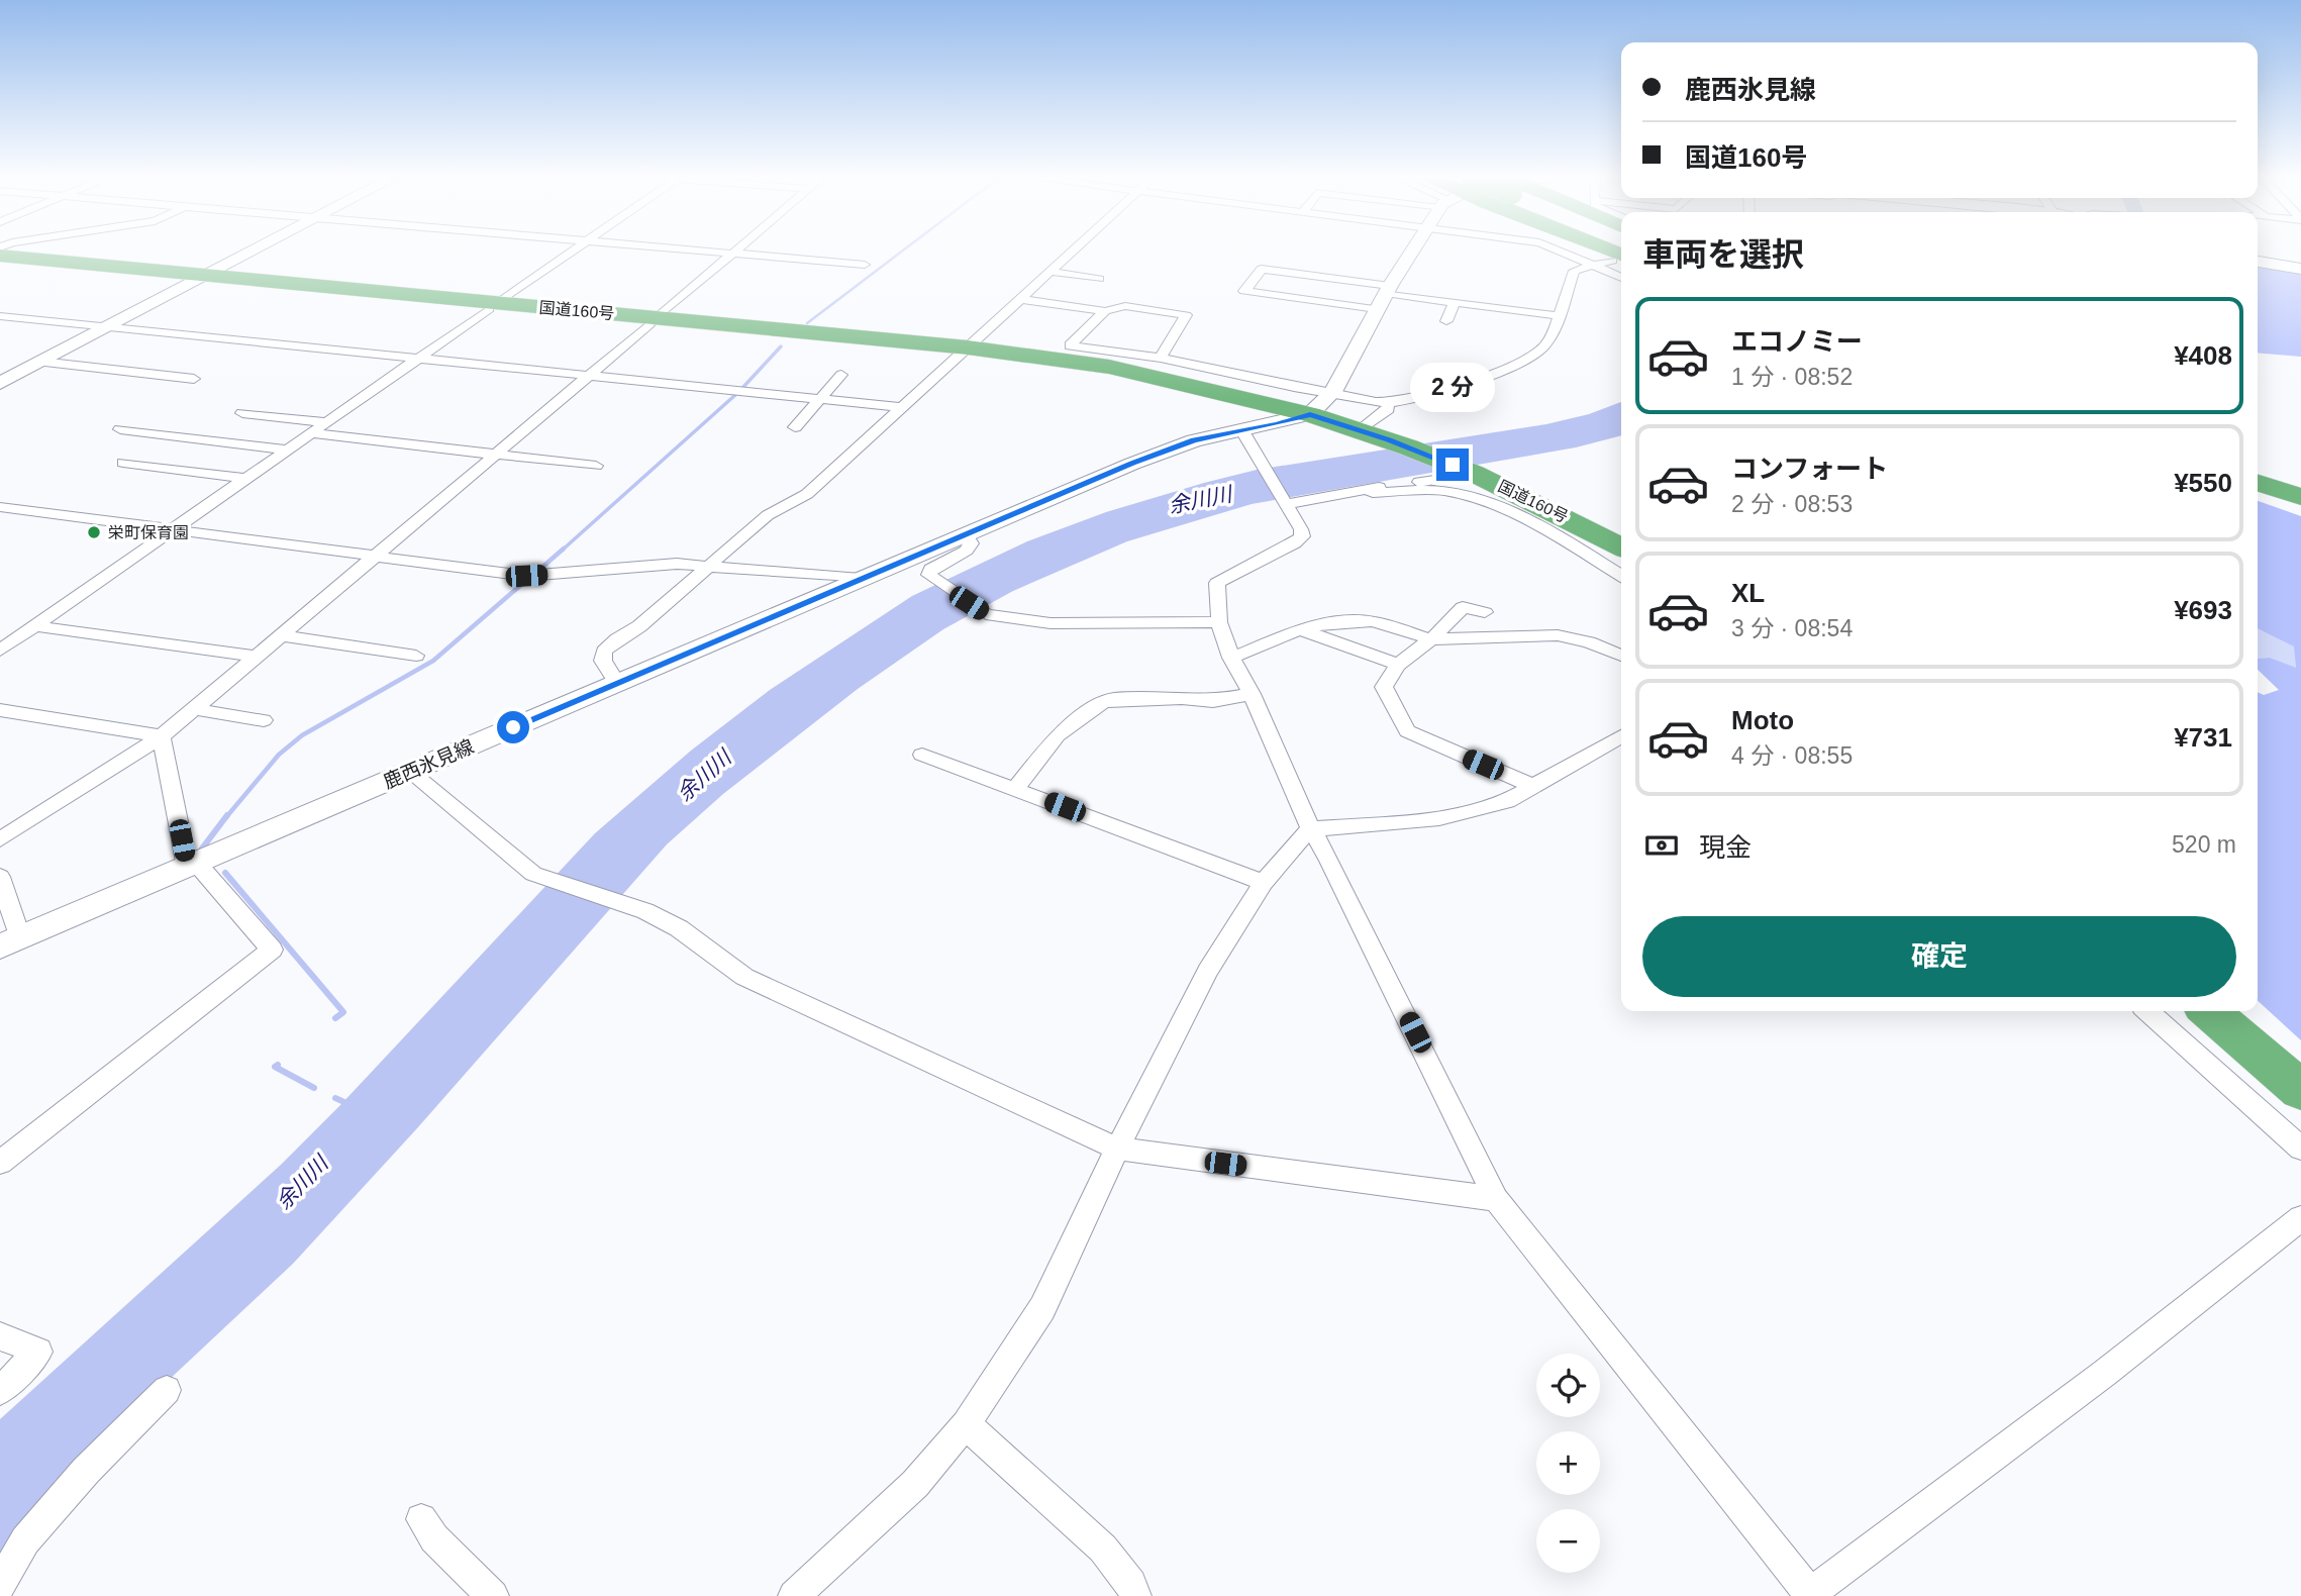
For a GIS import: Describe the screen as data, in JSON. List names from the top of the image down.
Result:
{
  "streets": {
    "highway": ["国道160号"],
    "main road": ["鹿西氷見線"]
  },
  "crossings": [
    ["国道160号", "鹿西氷見線"]
  ],
  "water": ["余川川"],
  "places": ["栄町保育園"],
  "page": {
    "banner": ["鹿西氷見線", "国道160号"],
    "heading": "車両を選択",
    "list": [
      {
        "name": "エコノミー",
        "note": "1 分 · 08:52",
        "value": "¥408"
      },
      {
        "name": "コンフォート",
        "note": "2 分 · 08:53",
        "value": "¥550"
      },
      {
        "name": "XL",
        "note": "3 分 · 08:54",
        "value": "¥693"
      },
      {
        "name": "Moto",
        "note": "4 分 · 08:55",
        "value": "¥731"
      }
    ],
    "bubble": "2 分",
    "pay": ["現金", "520 m"],
    "buttons": "確定",
    "map_buttons": ["+", "−"]
  }
}
